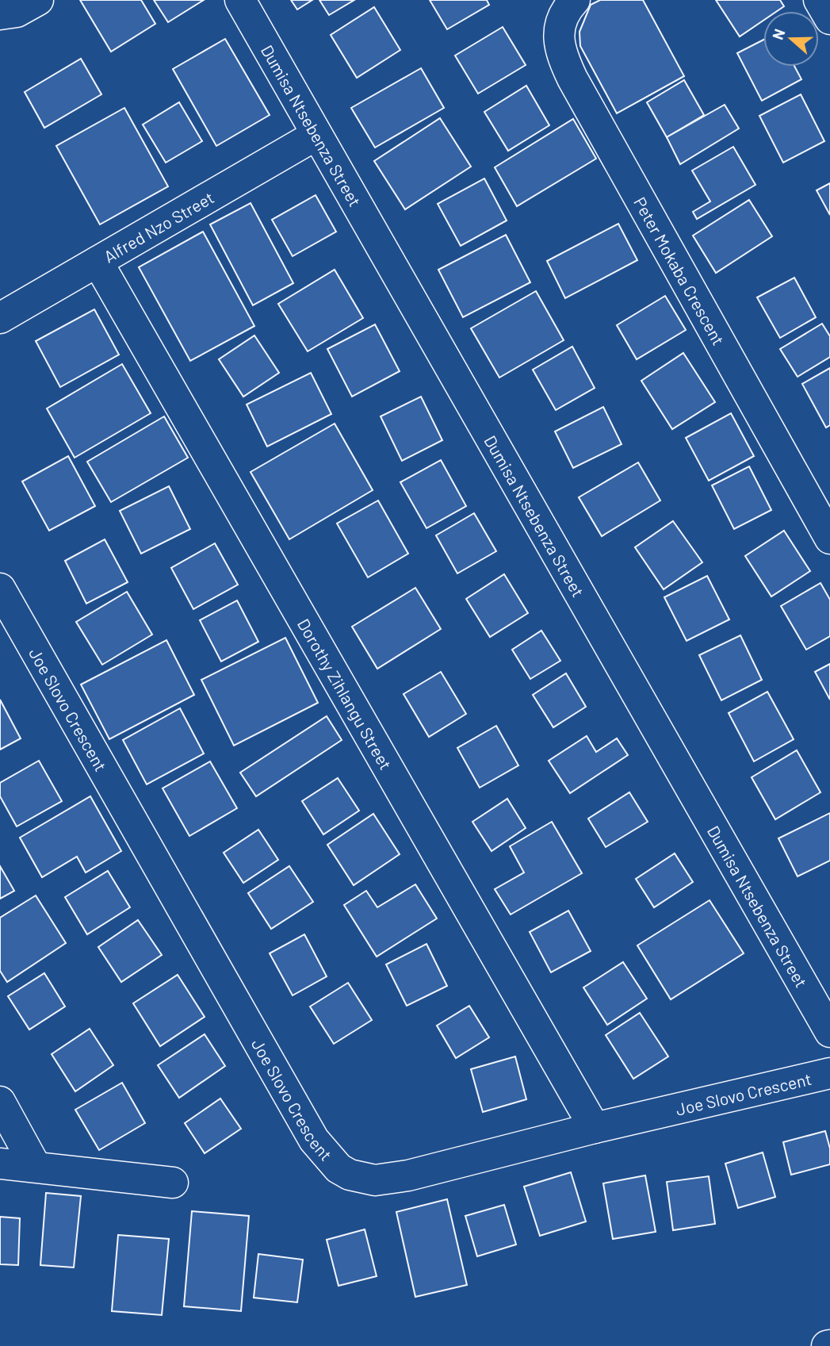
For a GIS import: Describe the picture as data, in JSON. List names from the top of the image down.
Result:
{
  "streets": {
    "street": [
      "Dumisa Ntsebenza Street",
      "Alfred Nzo Street",
      "Peter Mokaba Crescent",
      "Dorothy Zihlangu Street",
      "Joe Slovo Crescent"
    ]
  },
  "crossings": [
    ["Dumisa Ntsebenza Street", "Alfred Nzo Street"],
    ["Alfred Nzo Street", "Dorothy Zihlangu Street"],
    ["Dorothy Zihlangu Street", "Joe Slovo Crescent"]
  ],
  "north": "left"
}
